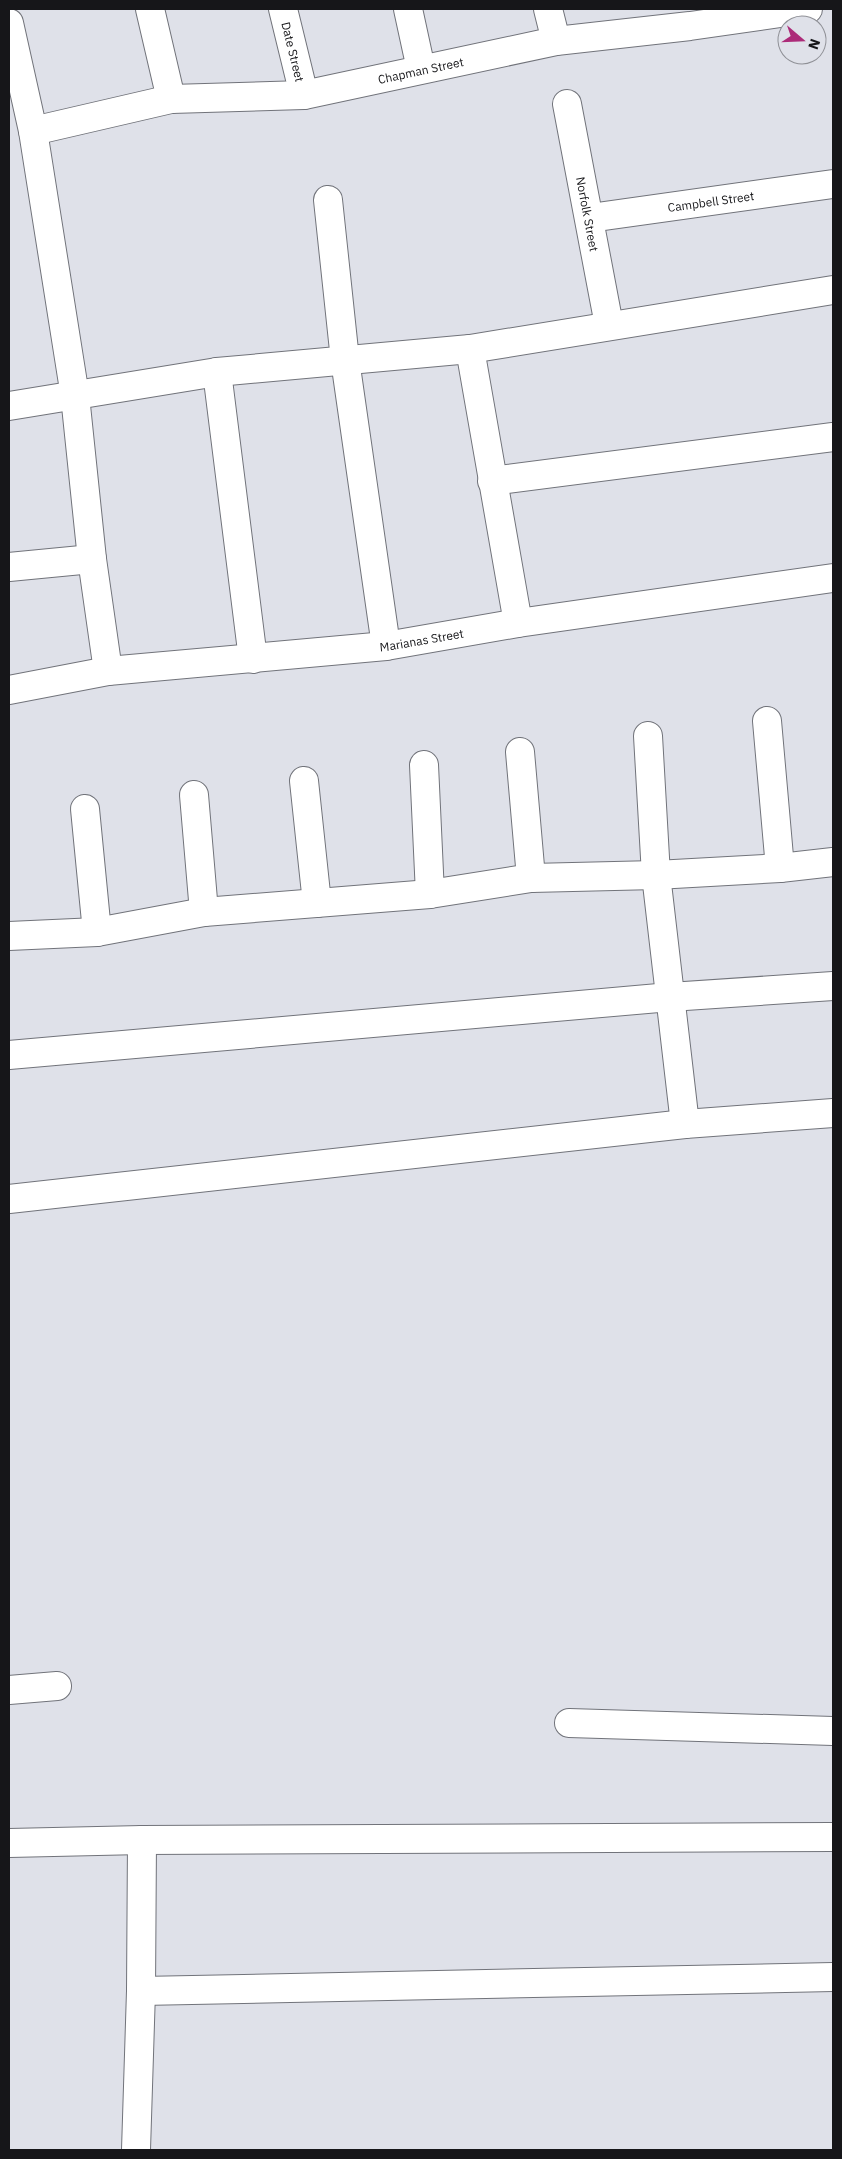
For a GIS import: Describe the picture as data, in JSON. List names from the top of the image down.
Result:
{
  "streets": {
    "street": [
      "Date Street",
      "Chapman Street",
      "Campbell Street",
      "Norfolk Street",
      "Marianas Street"
    ]
  },
  "crossings": [
    ["Date Street", "Chapman Street"],
    ["Campbell Street", "Norfolk Street"]
  ],
  "north": "right"
}
